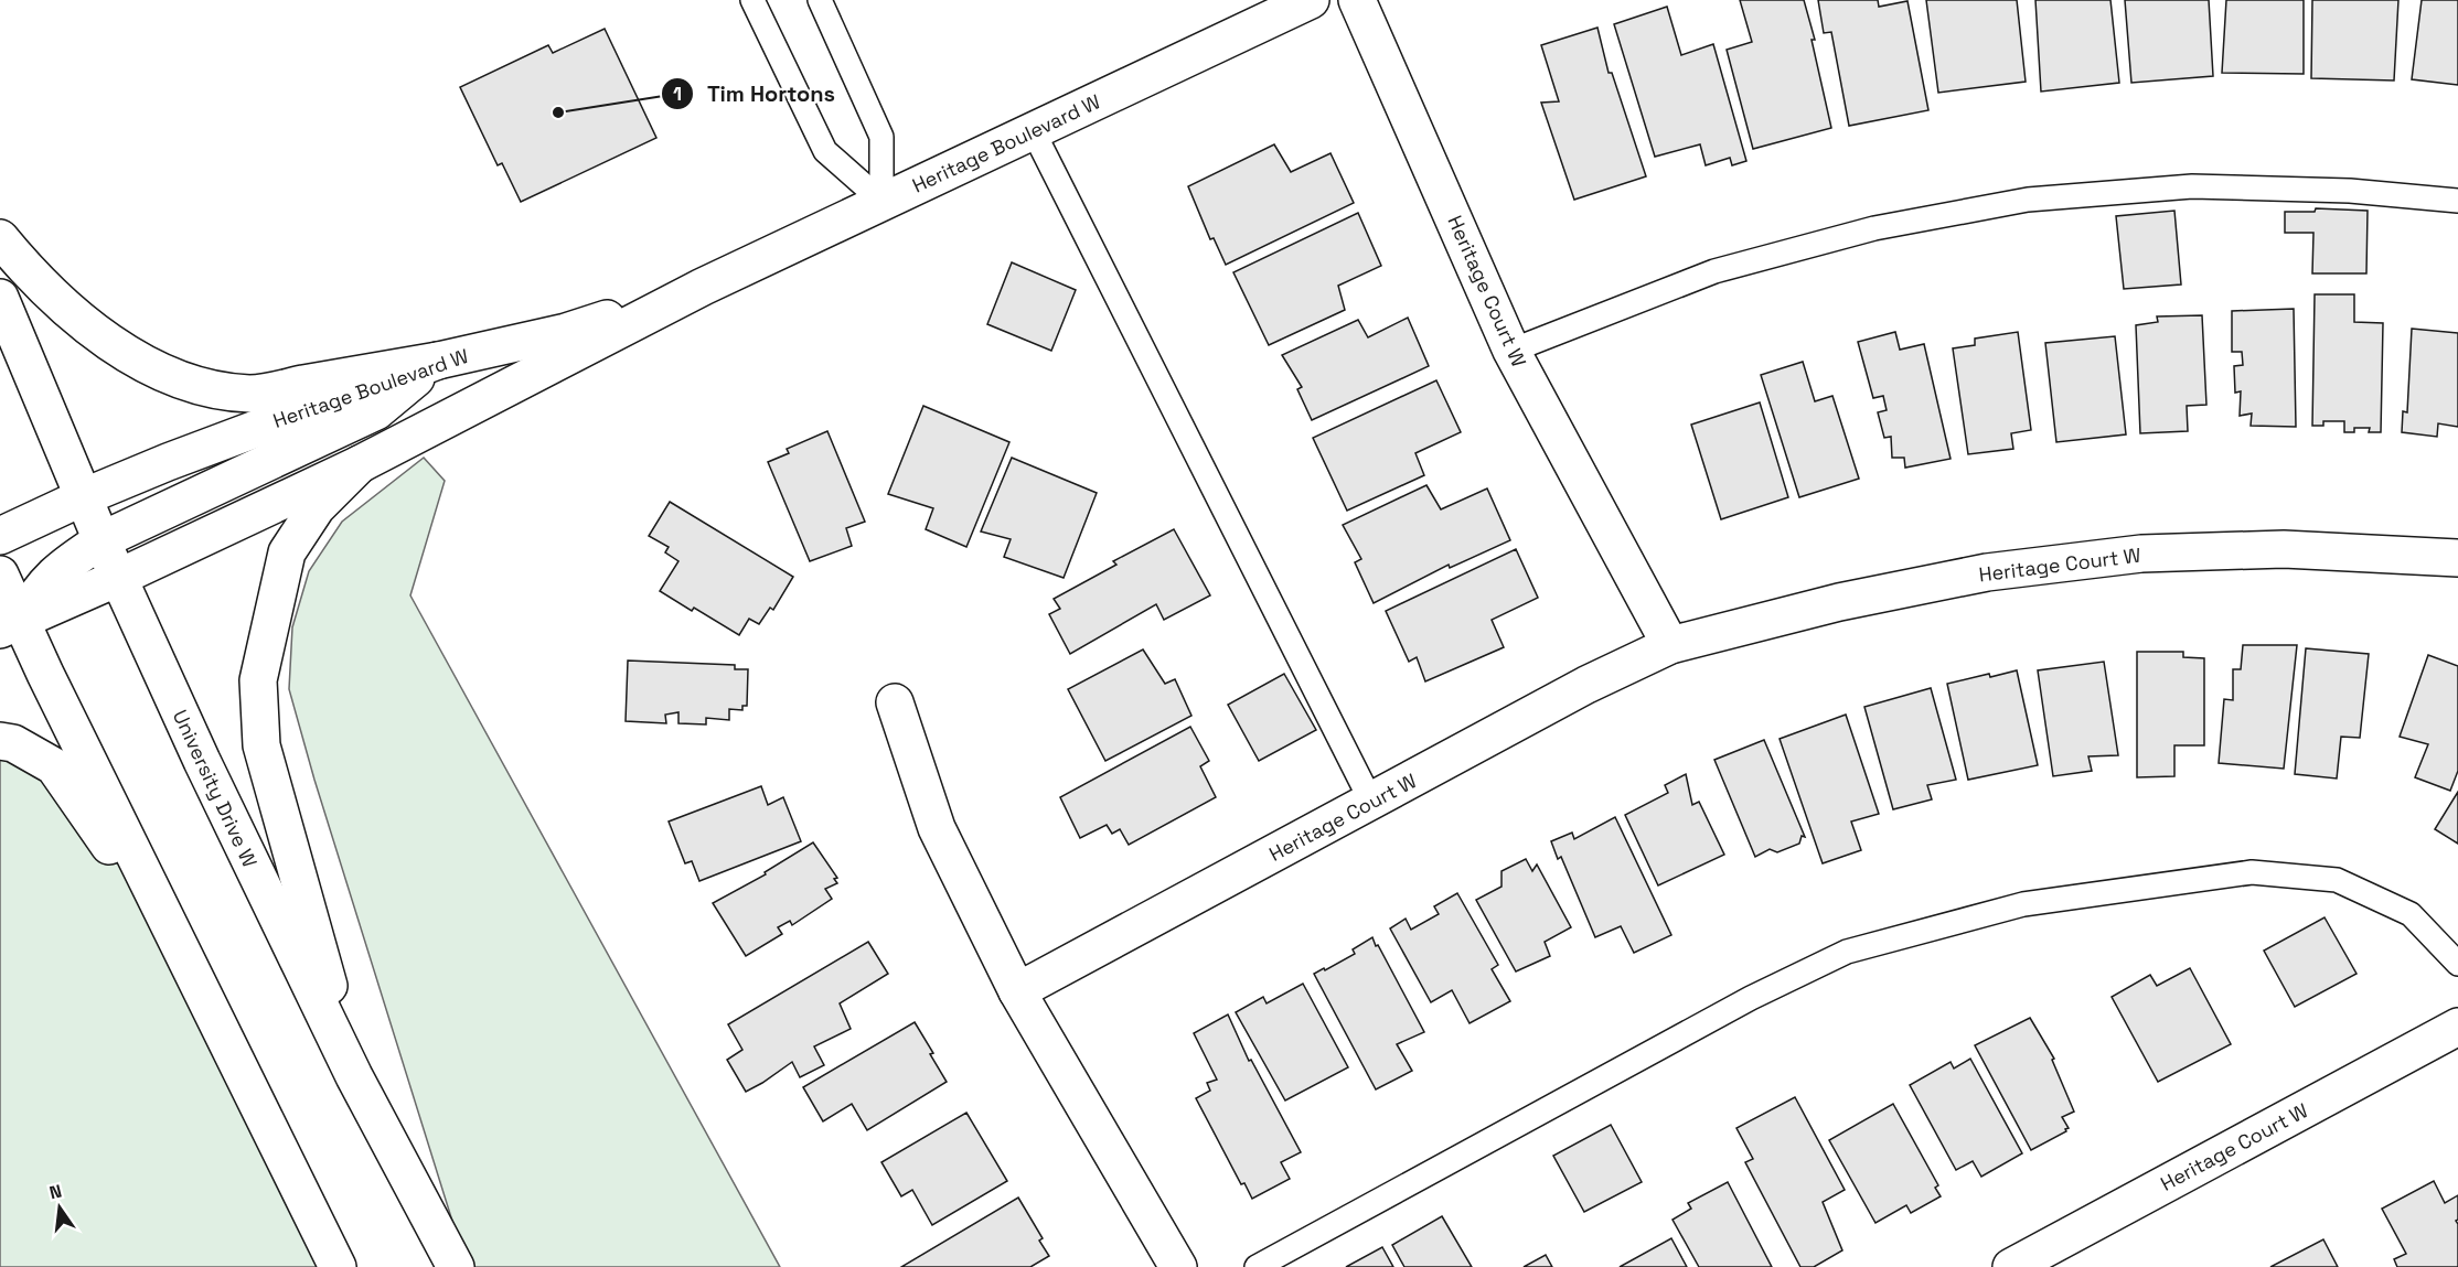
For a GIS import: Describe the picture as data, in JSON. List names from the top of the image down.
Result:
{
  "streets": {
    "street": ["Heritage Boulevard W", "Heritage Court W", "University Drive W"]
  },
  "crossings": [
    ["Heritage Boulevard W", "University Drive W"]
  ],
  "places": ["Tim Hortons"],
  "north": "top"
}
